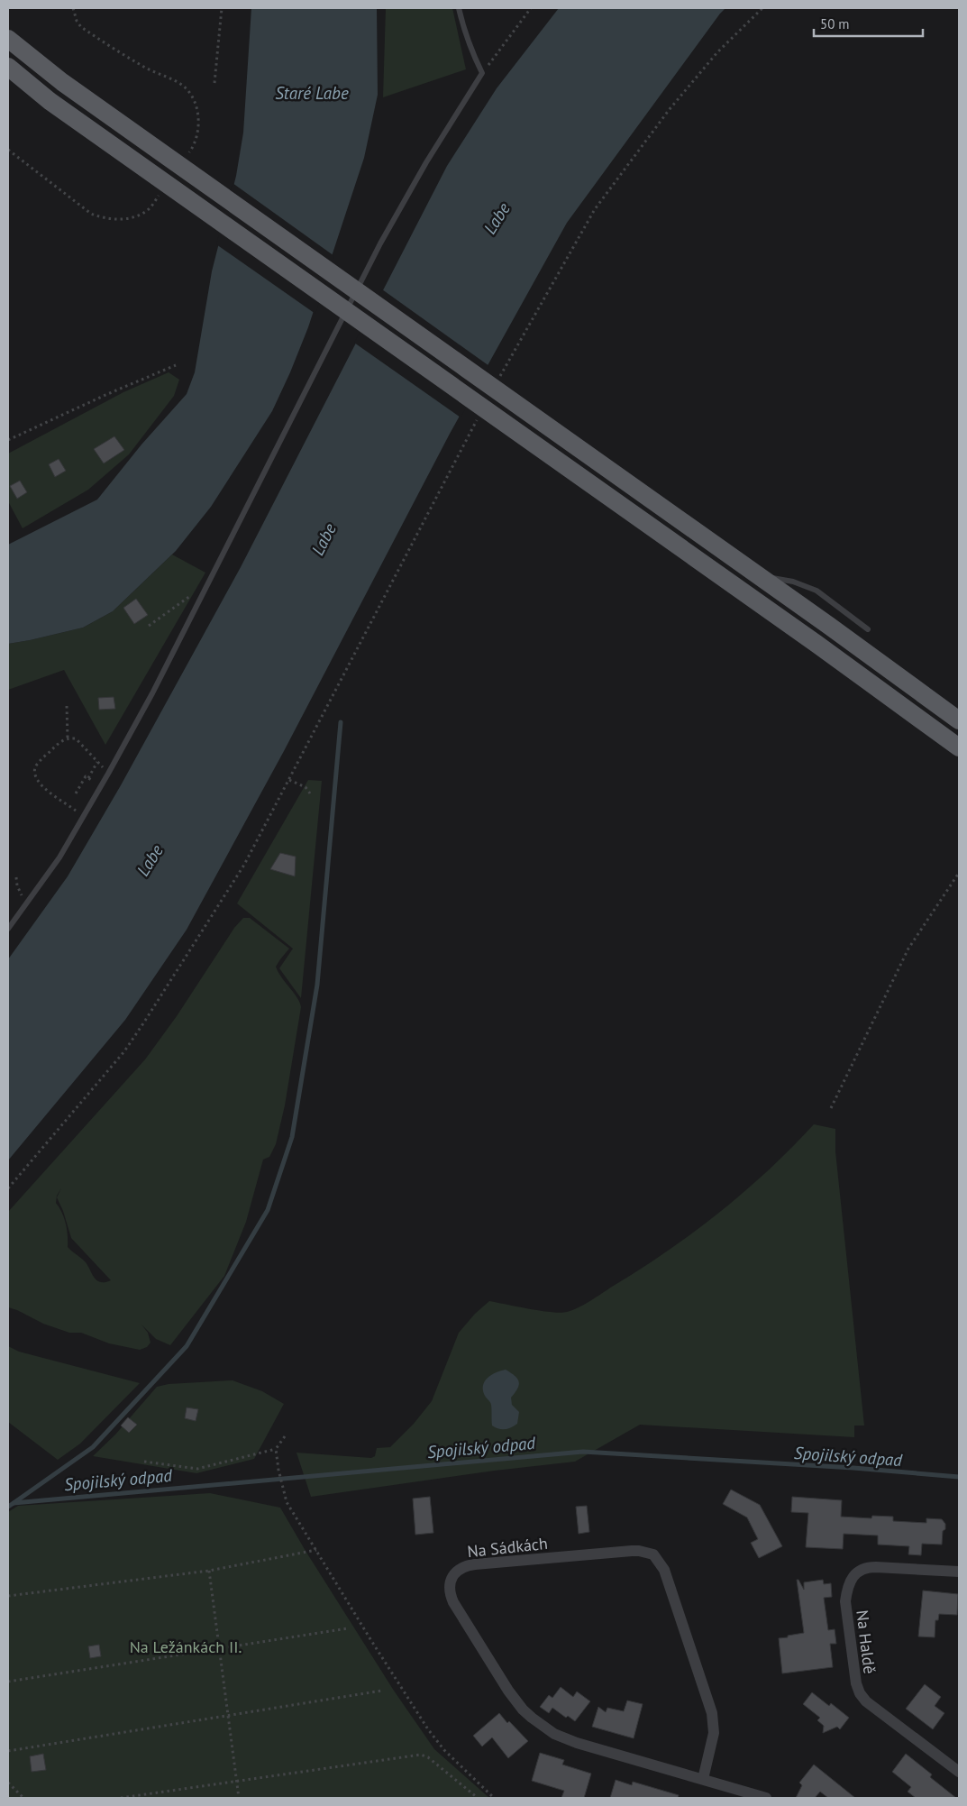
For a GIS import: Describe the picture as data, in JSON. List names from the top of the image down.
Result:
{
  "streets": {
    "street": ["Na Sádkách", "Na Haldě"]
  },
  "water": ["Staré Labe", "Labe", "Spojilský odpad"],
  "parks": ["Na Ležánkách II."],
  "scale_bar": "50 m"
}
